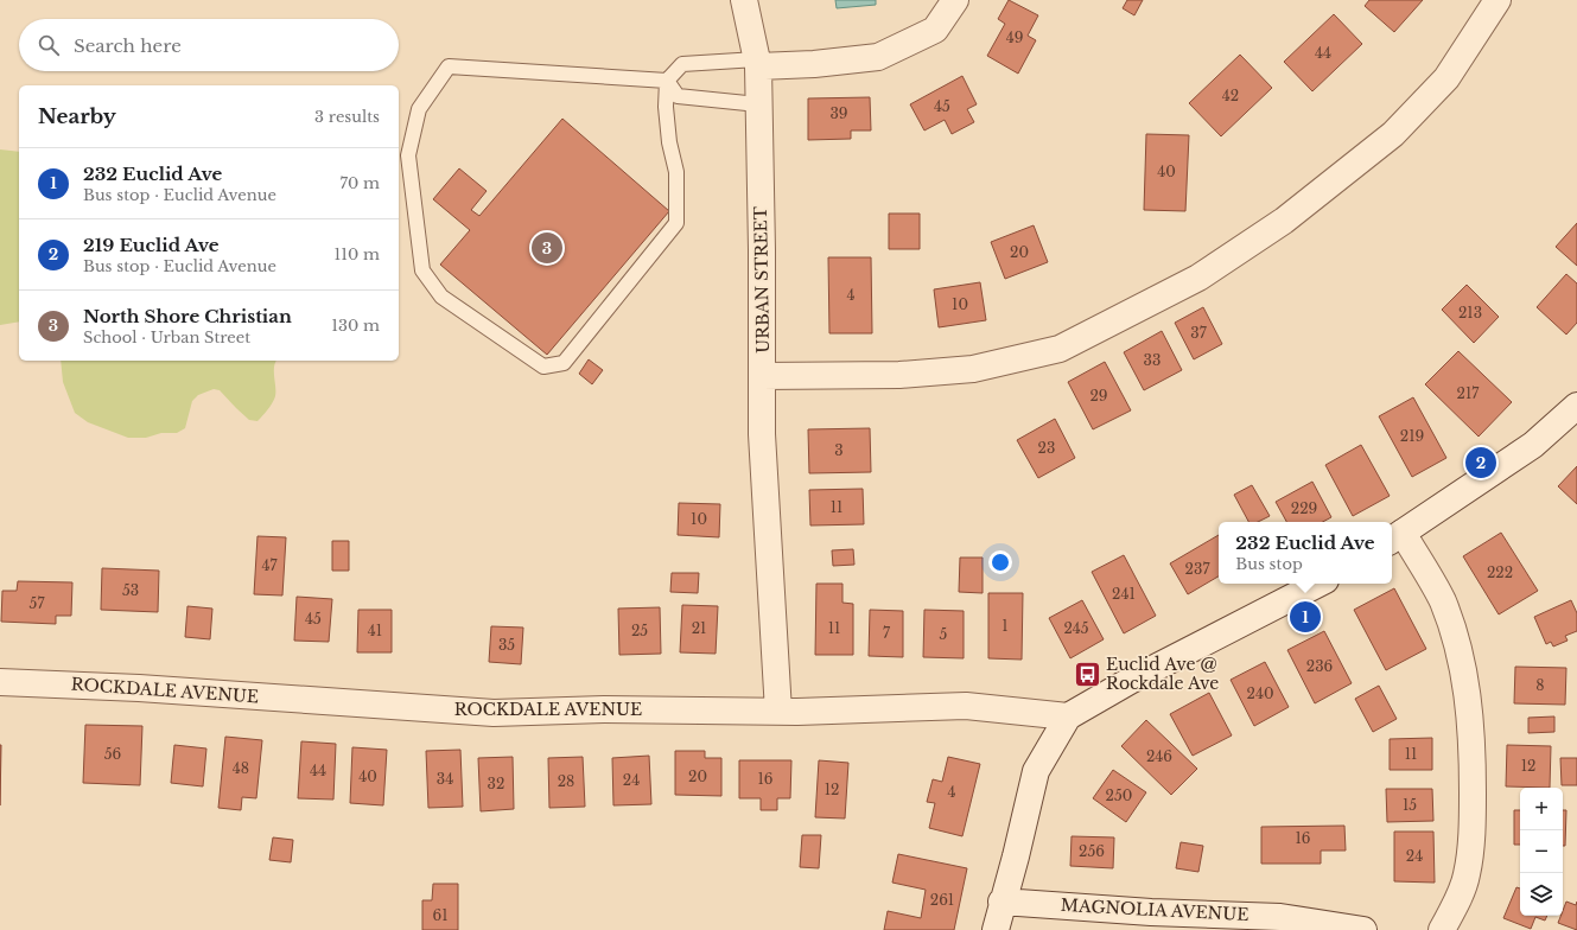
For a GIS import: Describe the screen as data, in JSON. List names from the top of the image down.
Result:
{
  "streets": {
    "street": ["URBAN STREET", "ROCKDALE AVENUE", "MAGNOLIA AVENUE"]
  },
  "crossings": [
    ["URBAN STREET", "ROCKDALE AVENUE"]
  ],
  "places": {
    "bus stop": ["Euclid Ave @ Rockdale Ave"]
  },
  "house_numbers": [
    "49",
    "44",
    "42",
    "45",
    "39",
    "40",
    "20",
    "4",
    "10",
    "213",
    "37",
    "33",
    "217",
    "29",
    "219",
    "23",
    "3",
    "11",
    "229",
    "10",
    "47",
    "237",
    "222",
    "53",
    "241",
    "57",
    "45",
    "1",
    "21",
    "11",
    "245",
    "41",
    "25",
    "7",
    "5",
    "35",
    "236",
    "8",
    "240",
    "56",
    "11",
    "246",
    "12",
    "48",
    "44",
    "40",
    "20",
    "34",
    "16",
    "24",
    "28",
    "32",
    "12",
    "4",
    "250",
    "15",
    "16",
    "256",
    "24",
    "261",
    "61"
  ],
  "page": {
    "search": "Search here",
    "heading": ["Nearby", "3 results"],
    "list": [
      {
        "mark": "1",
        "name": "232 Euclid Ave",
        "note": "Bus stop · Euclid Avenue",
        "value": "70 m"
      },
      {
        "mark": "2",
        "name": "219 Euclid Ave",
        "note": "Bus stop · Euclid Avenue",
        "value": "110 m"
      },
      {
        "mark": "3",
        "name": "North Shore Christian",
        "note": "School · Urban Street",
        "value": "130 m"
      }
    ],
    "pins": ["3", "2", "1"],
    "popup": ["232 Euclid Ave", "Bus stop"],
    "map_buttons": ["+", "−"]
  }
}
